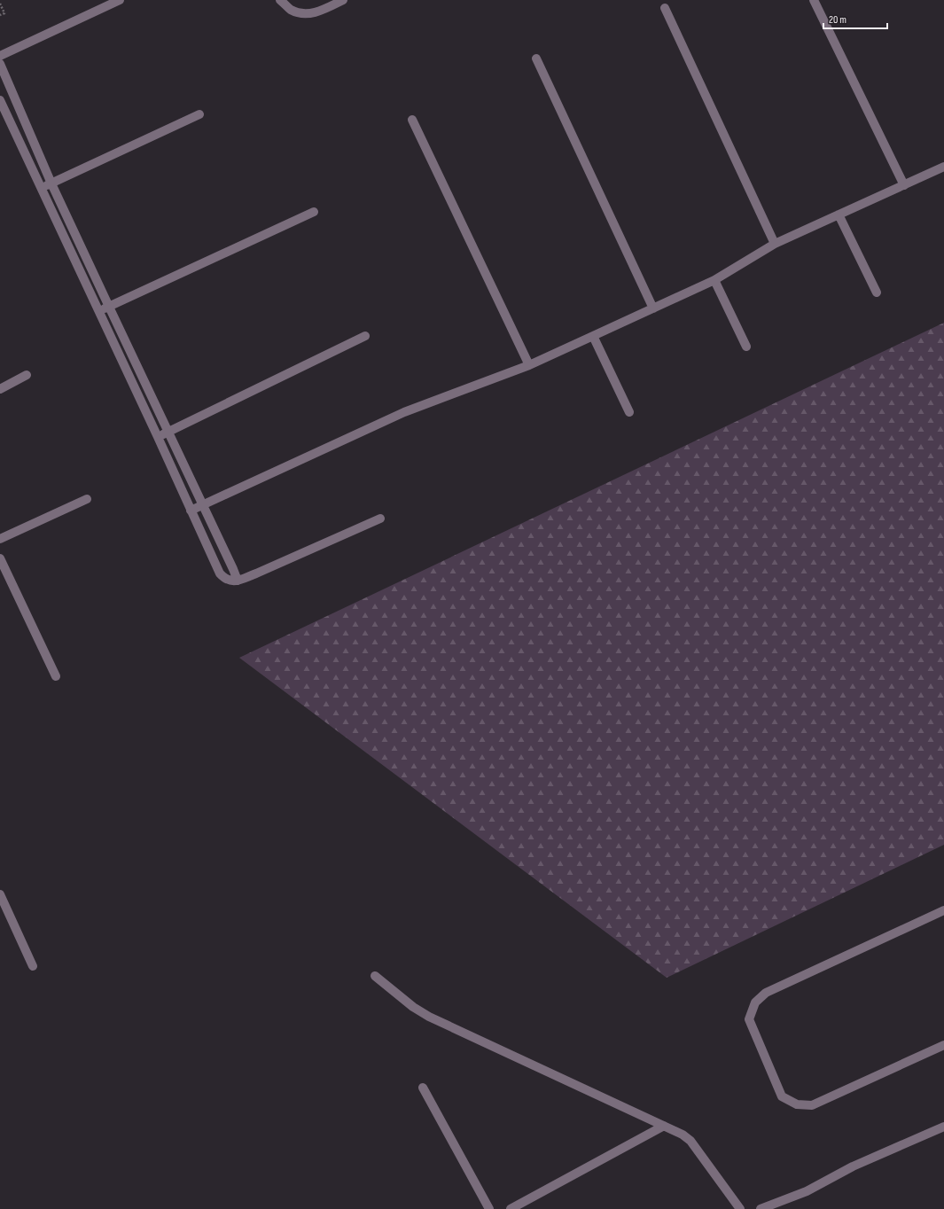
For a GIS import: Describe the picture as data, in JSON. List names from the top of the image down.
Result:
{
  "scale_bar": "20 m"
}
